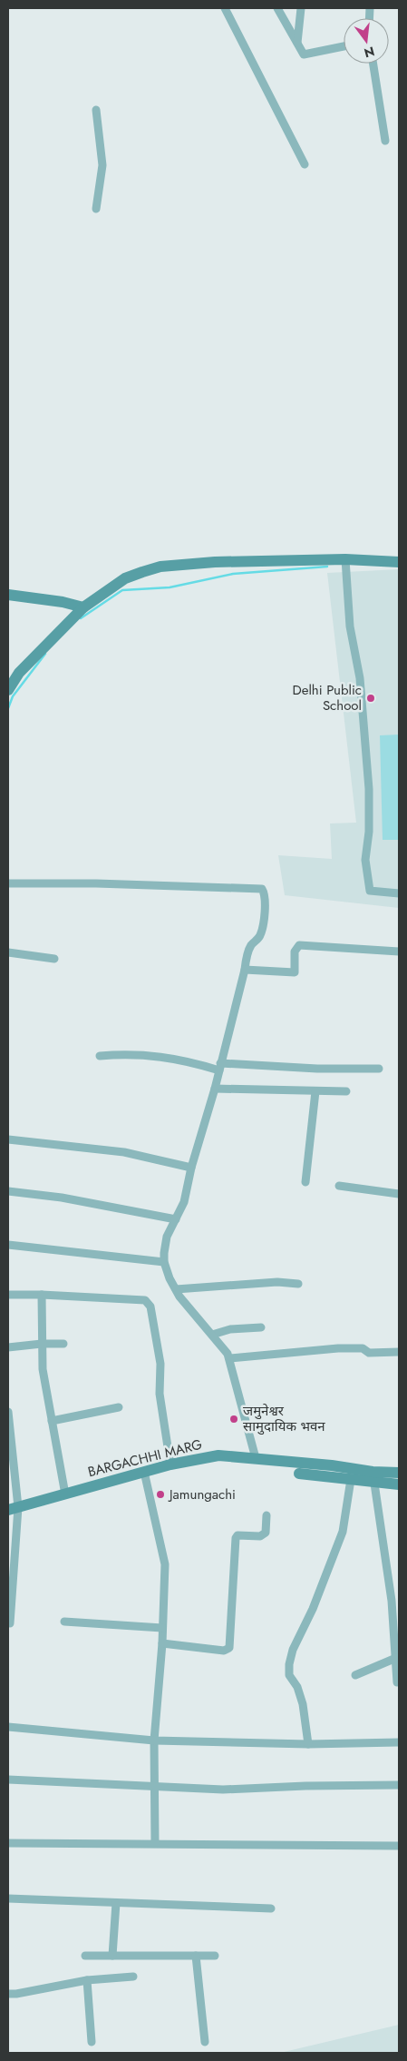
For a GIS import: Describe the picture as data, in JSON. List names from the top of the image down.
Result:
{
  "streets": {
    "street": ["BARGACHHI MARG"]
  },
  "places": ["Delhi Public School", "जमुनेश्वर सामुदायिक भवन", "Jamungachi"],
  "north": "bottom"
}
